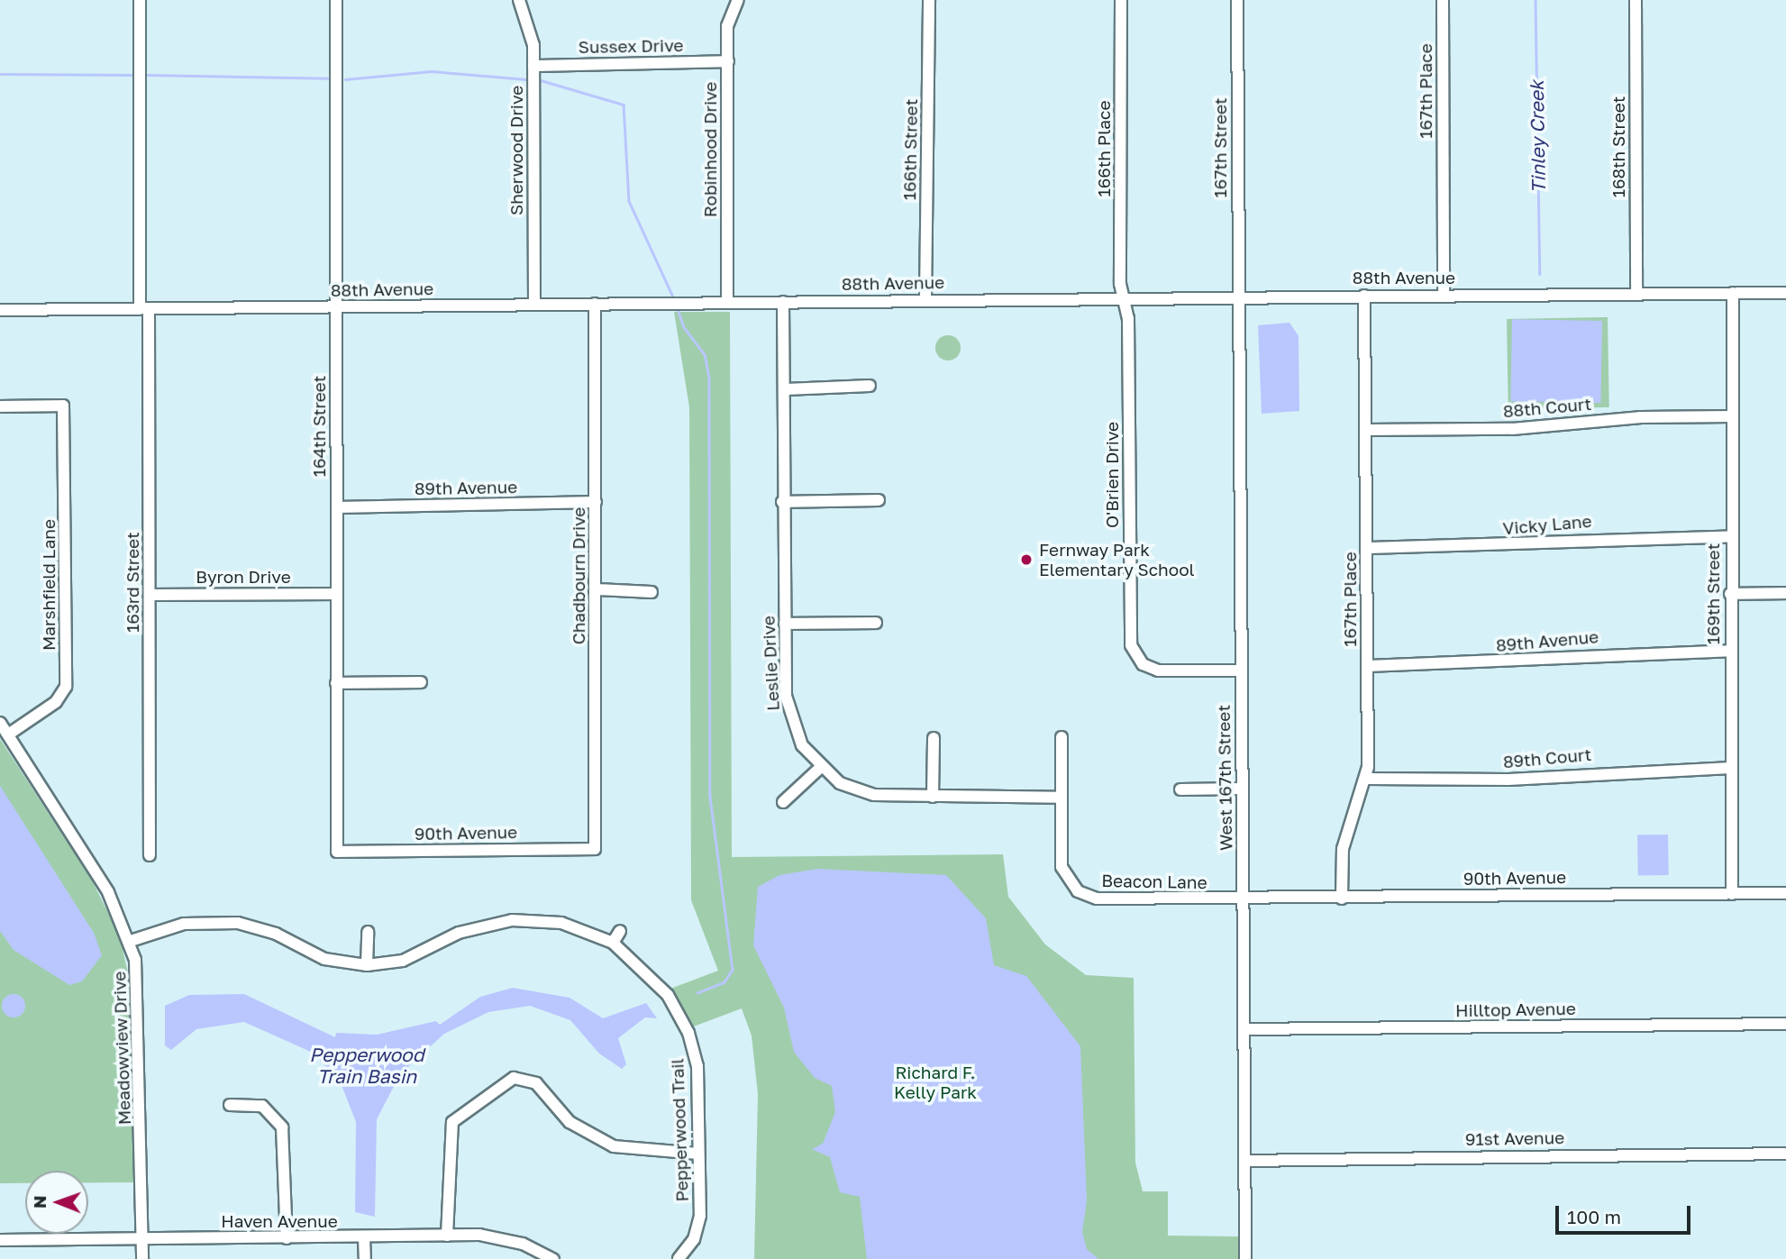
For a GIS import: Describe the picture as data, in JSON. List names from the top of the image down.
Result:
{
  "streets": {
    "street": [
      "Sussex Drive",
      "167th Place",
      "168th Street",
      "167th Street",
      "166th Place",
      "Robinhood Drive",
      "166th Street",
      "Sherwood Drive",
      "88th Avenue",
      "88th Court",
      "164th Street",
      "O'Brien Drive",
      "89th Avenue",
      "Vicky Lane",
      "Chadbourn Drive",
      "Byron Drive",
      "163rd Street",
      "Marshfield Lane",
      "169th Street",
      "Leslie Drive",
      "89th Court",
      "West 167th Street",
      "90th Avenue",
      "Beacon Lane",
      "Hilltop Avenue",
      "Meadowview Drive",
      "Pepperwood Trail",
      "91st Avenue",
      "Haven Avenue"
    ]
  },
  "crossings": [
    ["Sussex Drive", "Robinhood Drive"],
    ["Sussex Drive", "Sherwood Drive"],
    ["167th Place", "88th Avenue"],
    ["167th Place", "88th Court"],
    ["167th Place", "89th Avenue"],
    ["167th Place", "Vicky Lane"],
    ["167th Place", "89th Court"],
    ["167th Place", "90th Avenue"],
    ["168th Street", "88th Avenue"],
    ["167th Street", "88th Avenue"],
    ["167th Street", "West 167th Street"],
    ["166th Place", "88th Avenue"],
    ["166th Place", "O'Brien Drive"],
    ["Robinhood Drive", "88th Avenue"],
    ["166th Street", "88th Avenue"],
    ["Sherwood Drive", "88th Avenue"],
    ["88th Avenue", "164th Street"],
    ["88th Avenue", "O'Brien Drive"],
    ["88th Avenue", "Chadbourn Drive"],
    ["88th Avenue", "163rd Street"],
    ["88th Avenue", "169th Street"],
    ["88th Avenue", "Leslie Drive"],
    ["88th Avenue", "West 167th Street"],
    ["88th Court", "169th Street"],
    ["164th Street", "89th Avenue"],
    ["164th Street", "Byron Drive"],
    ["164th Street", "90th Avenue"],
    ["O'Brien Drive", "West 167th Street"],
    ["89th Avenue", "Chadbourn Drive"],
    ["89th Avenue", "169th Street"],
    ["Vicky Lane", "169th Street"],
    ["Chadbourn Drive", "90th Avenue"],
    ["Byron Drive", "163rd Street"],
    ["Marshfield Lane", "Meadowview Drive"],
    ["169th Street", "89th Court"],
    ["169th Street", "90th Avenue"],
    ["Leslie Drive", "Beacon Lane"],
    ["West 167th Street", "90th Avenue"],
    ["West 167th Street", "Beacon Lane"],
    ["West 167th Street", "Hilltop Avenue"],
    ["West 167th Street", "91st Avenue"],
    ["90th Avenue", "Beacon Lane"],
    ["Meadowview Drive", "Pepperwood Trail"],
    ["Meadowview Drive", "Haven Avenue"]
  ],
  "water": ["Tinley Creek", "Pepperwood Train Basin"],
  "parks": ["Richard F. Kelly Park"],
  "places": ["Fernway Park Elementary School"],
  "scale_bar": "100 m",
  "north": "left"
}
